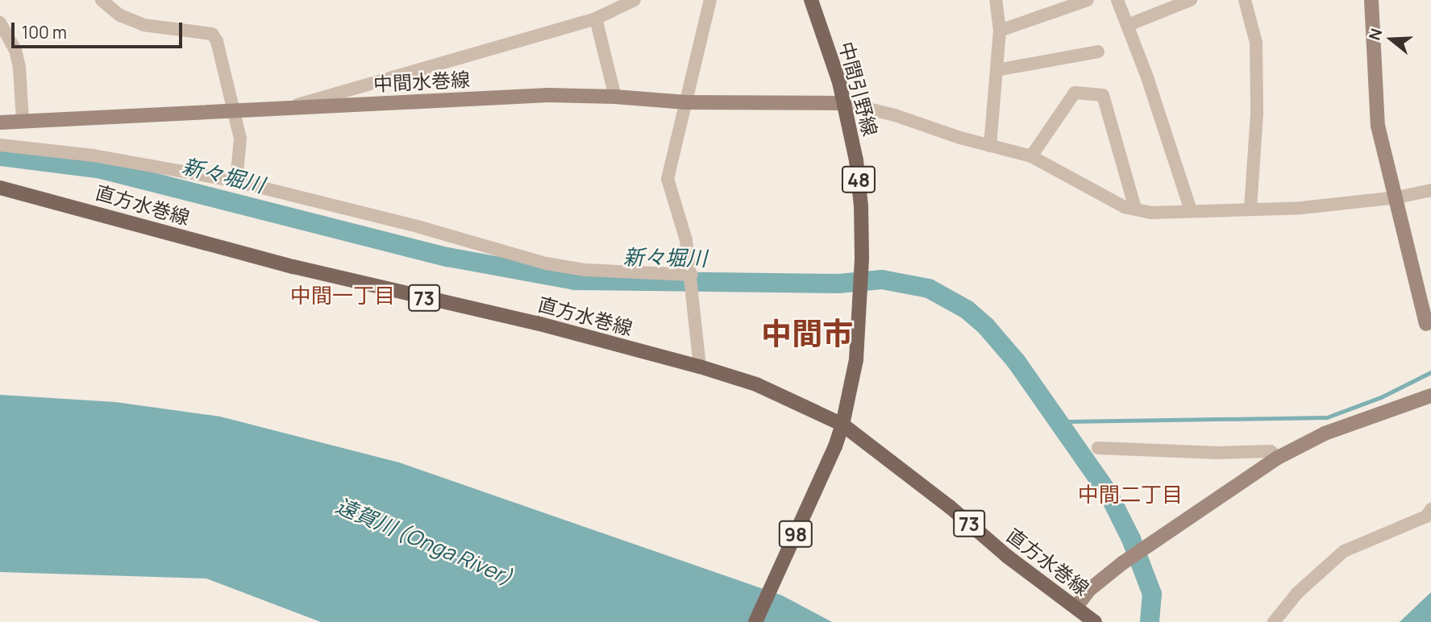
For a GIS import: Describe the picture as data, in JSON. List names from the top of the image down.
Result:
{
  "streets": {
    "main road": [
      "中間水巻線",
      "中間引野線",
      "48",
      "直方水巻線",
      "73",
      "98"
    ]
  },
  "crossings": [
    ["中間水巻線", "中間引野線"],
    ["中間引野線", "直方水巻線"],
    ["中間引野線", "98"],
    ["直方水巻線", "98"]
  ],
  "districts": ["中間一丁目", "中間市", "中間二丁目"],
  "water": ["新々堀川", "遠賀川 (Onga River)"],
  "scale_bar": "100 m",
  "north": "left"
}
